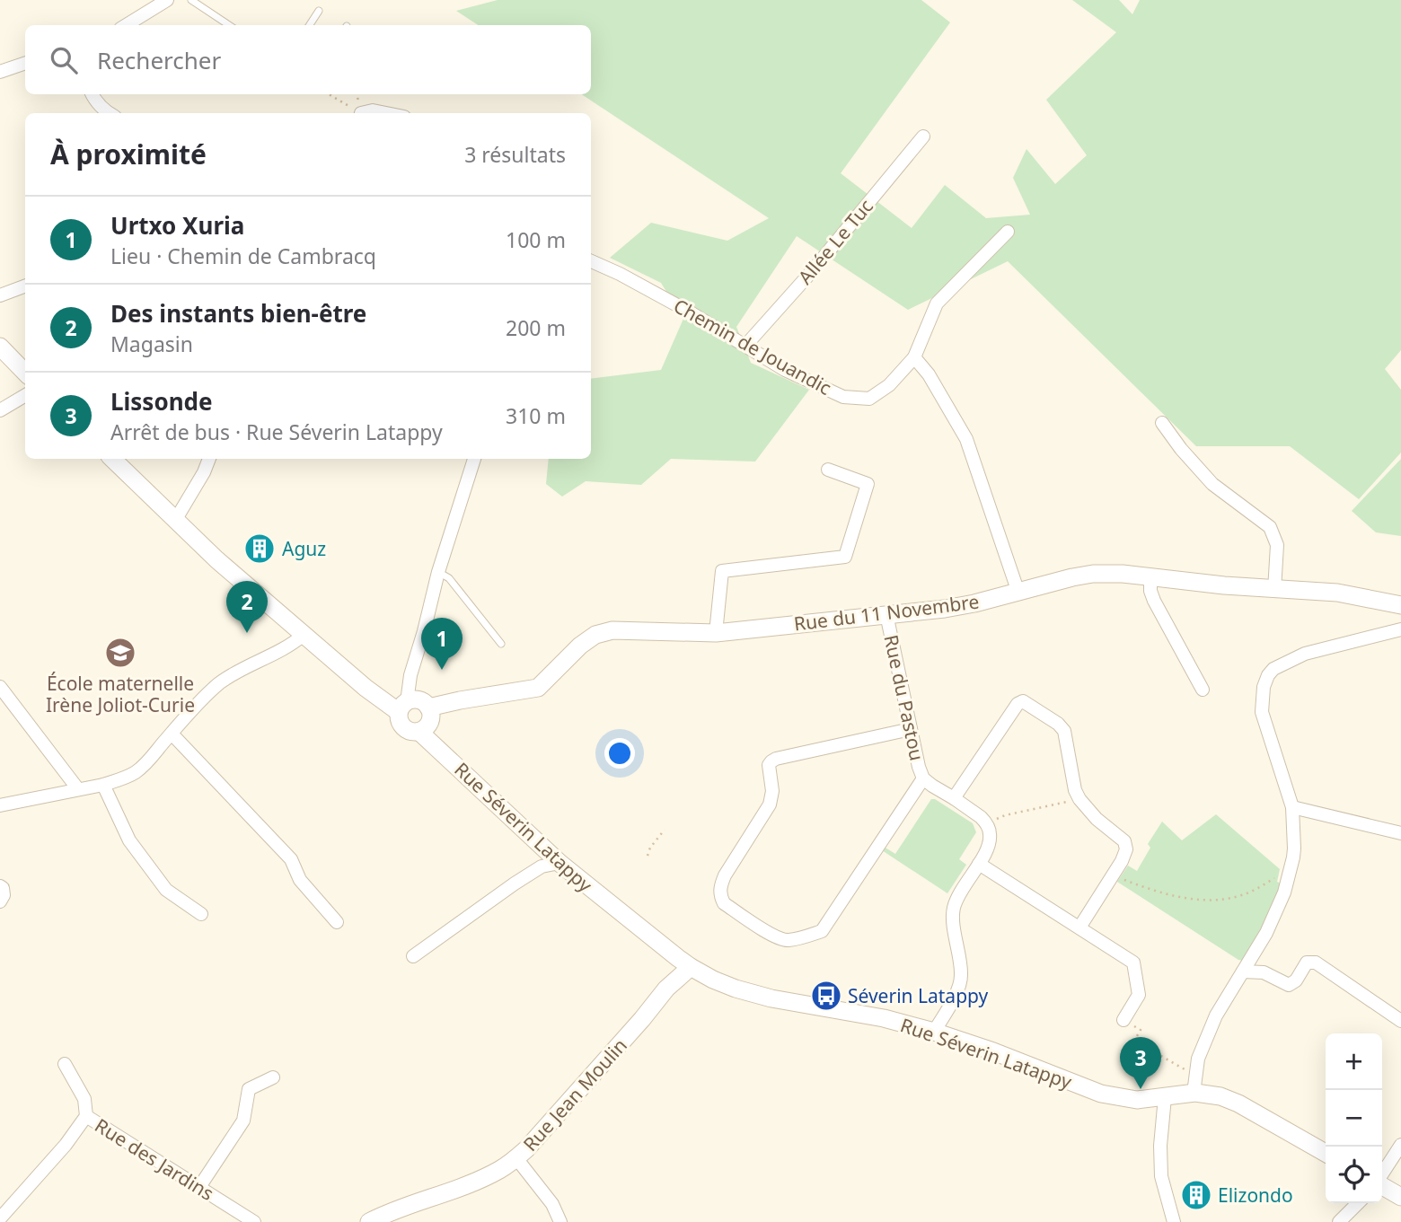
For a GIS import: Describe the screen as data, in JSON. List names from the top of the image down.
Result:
{
  "streets": {
    "street": [
      "Allée Le Tuc",
      "Chemin de Jouandic",
      "Rue du 11 Novembre",
      "Rue du Pastou",
      "Rue Séverin Latappy",
      "Rue Jean Moulin",
      "Rue des Jardins"
    ]
  },
  "crossings": [
    ["Allée Le Tuc", "Chemin de Jouandic"],
    ["Rue du 11 Novembre", "Rue du Pastou"],
    ["Rue du 11 Novembre", "Rue Séverin Latappy"],
    ["Rue Séverin Latappy", "Rue Jean Moulin"]
  ],
  "places": {
    "building": ["Aguz", "Elizondo"],
    "school or university": ["École maternelle Irène Joliot-Curie"],
    "bus stop": ["Séverin Latappy"]
  },
  "page": {
    "search": "Rechercher",
    "heading": ["À proximité", "3 résultats"],
    "list": [
      {
        "mark": "1",
        "name": "Urtxo Xuria",
        "note": "Lieu · Chemin de Cambracq",
        "value": "100 m"
      },
      {
        "mark": "2",
        "name": "Des instants bien-être",
        "note": "Magasin",
        "value": "200 m"
      },
      {
        "mark": "3",
        "name": "Lissonde",
        "note": "Arrêt de bus · Rue Séverin Latappy",
        "value": "310 m"
      }
    ],
    "pins": ["2", "1", "3"],
    "map_buttons": ["+", "−"]
  }
}
